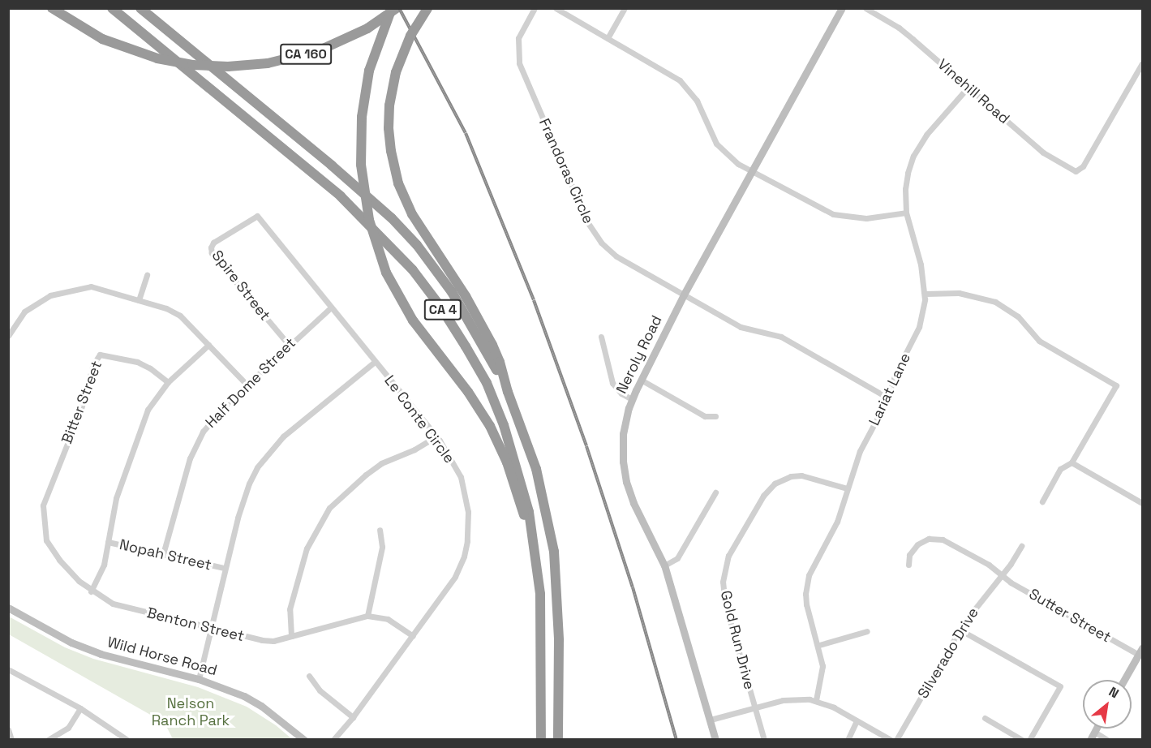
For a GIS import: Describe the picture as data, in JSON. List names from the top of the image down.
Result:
{
  "streets": {
    "highway": ["CA 160", "CA 4"],
    "street": [
      "Vinehill Road",
      "Frandoras Circle",
      "Spire Street",
      "Neroly Road",
      "Half Dome Street",
      "Lariat Lane",
      "Bitter Street",
      "Le Conte Circle",
      "Nopah Street",
      "Sutter Street",
      "Benton Street",
      "Gold Run Drive",
      "Silverado Drive",
      "Wild Horse Road"
    ]
  },
  "crossings": [
    ["Vinehill Road", "Lariat Lane"],
    ["Frandoras Circle", "Neroly Road"],
    ["Frandoras Circle", "Lariat Lane"],
    ["Spire Street", "Half Dome Street"],
    ["Spire Street", "Le Conte Circle"],
    ["Half Dome Street", "Le Conte Circle"],
    ["Half Dome Street", "Nopah Street"],
    ["Lariat Lane", "Gold Run Drive"],
    ["Bitter Street", "Benton Street"],
    ["Le Conte Circle", "Benton Street"],
    ["Sutter Street", "Silverado Drive"]
  ],
  "parks": ["Nelson Ranch Park"],
  "north": "top right"
}
